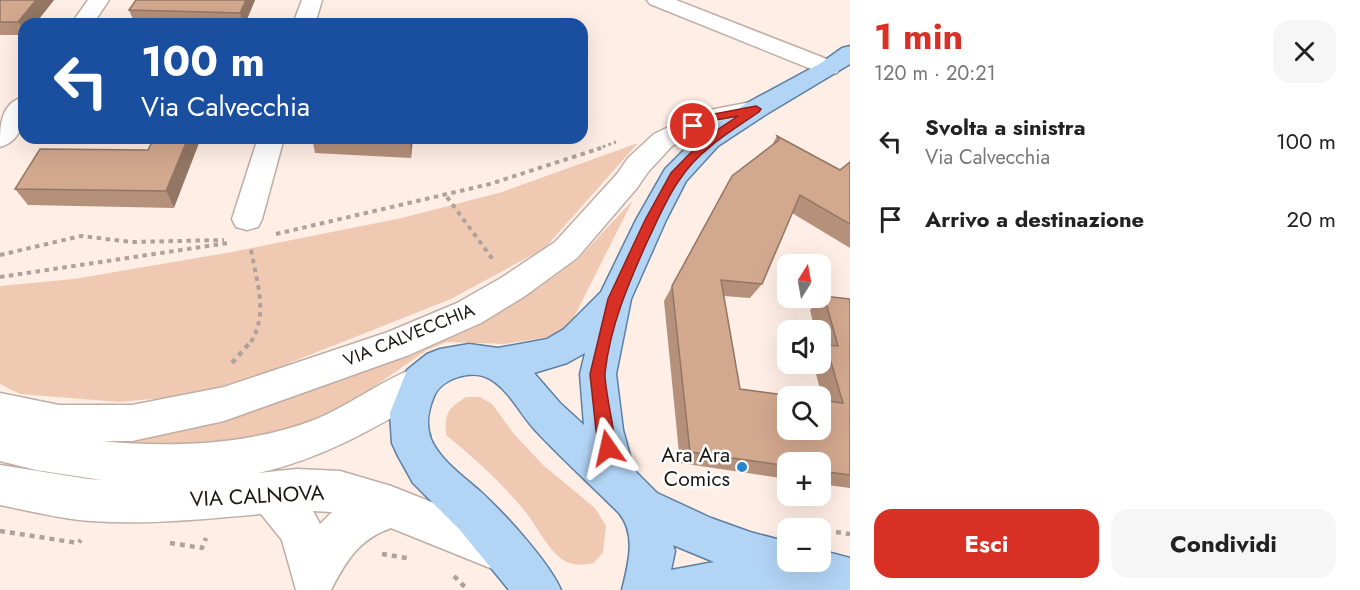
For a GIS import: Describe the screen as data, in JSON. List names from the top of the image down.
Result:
{
  "streets": {
    "main road": ["VIA CALVECCHIA"],
    "street": ["VIA CALNOVA"]
  },
  "crossings": [
    ["VIA CALVECCHIA", "VIA CALNOVA"]
  ],
  "places": ["Ara Ara Comics"],
  "north": "top",
  "page": {
    "heading": ["1 min", "120 m · 20:21"],
    "turn": ["100 m", "Via Calvecchia"],
    "list": [
      {
        "name": "Svolta a sinistra",
        "note": "Via Calvecchia",
        "value": "100 m"
      },
      {
        "name": "Arrivo a destinazione",
        "value": "20 m"
      }
    ],
    "map_buttons": ["+", "−"],
    "buttons": ["Esci", "Condividi"]
  }
}
